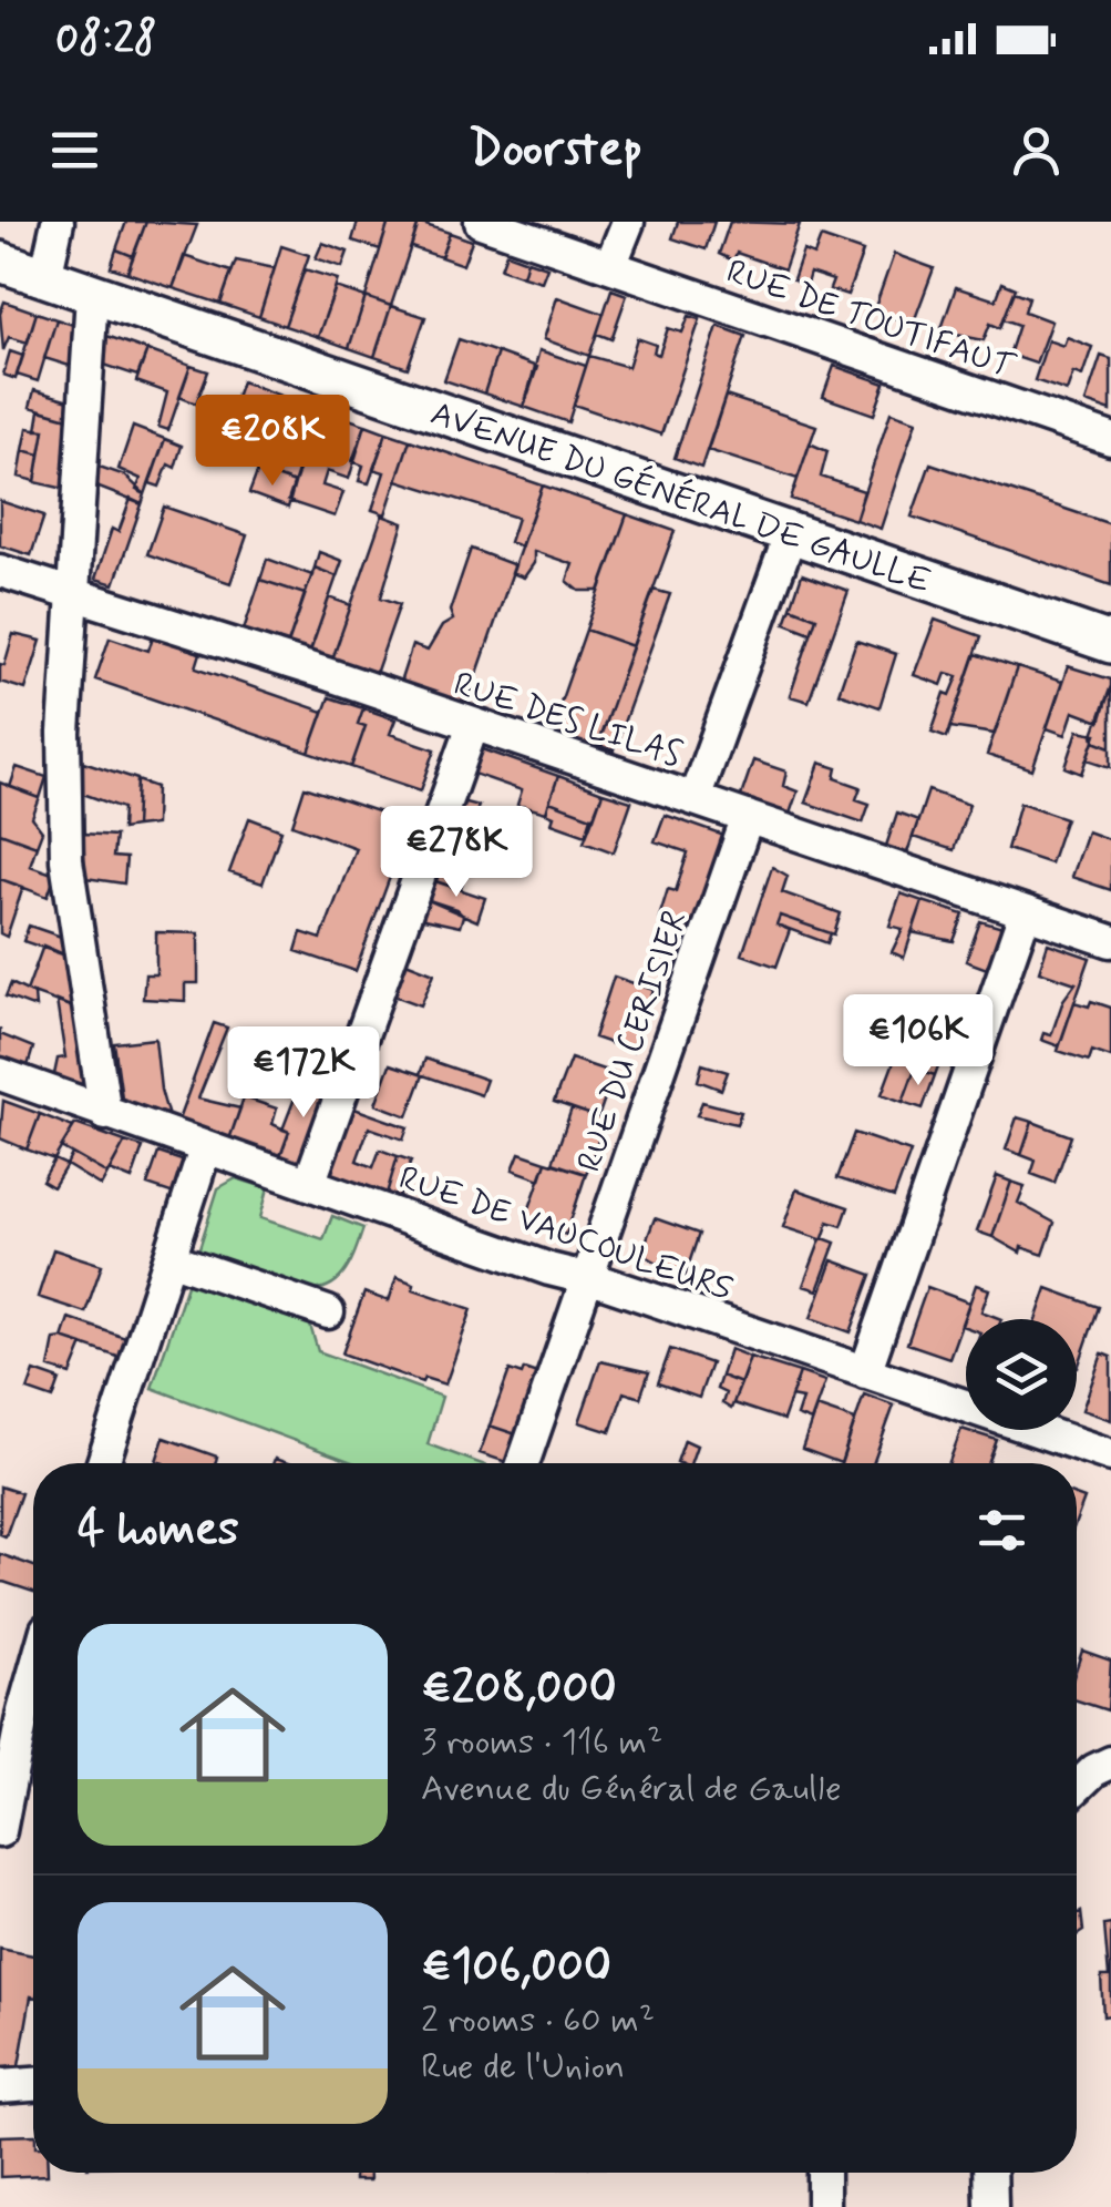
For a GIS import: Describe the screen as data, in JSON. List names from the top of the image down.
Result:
{
  "streets": {
    "main road": ["AVENUE DU GÉNÉRAL DE GAULLE"],
    "street": [
      "RUE DE TOUTIFAUT",
      "RUE DES LILAS",
      "RUE DU CERISIER",
      "RUE DE VAUCOULEURS"
    ]
  },
  "crossings": [
    ["RUE DES LILAS", "RUE DU CERISIER"],
    ["RUE DU CERISIER", "RUE DE VAUCOULEURS"]
  ],
  "page": {
    "status": "08:28",
    "header": "Doorstep",
    "price": [
      "€208K",
      "€278K",
      "€106K",
      "€172K"
    ],
    "heading": "4 homes",
    "list": [
      {
        "name": "€208,000",
        "note": "3 rooms · 116 m² · Avenue du Général de Gaulle"
      },
      {
        "name": "€106,000",
        "note": "2 rooms · 60 m² · Rue de l'Union"
      }
    ]
  }
}
